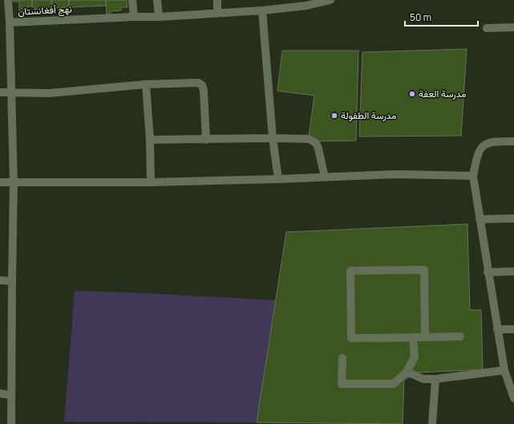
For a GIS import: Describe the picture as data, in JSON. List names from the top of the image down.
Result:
{
  "streets": {
    "street": ["نهج أفغانستان"]
  },
  "places": ["مدرسة العفة", "مدرسة الطفولة"],
  "scale_bar": "50 m"
}
